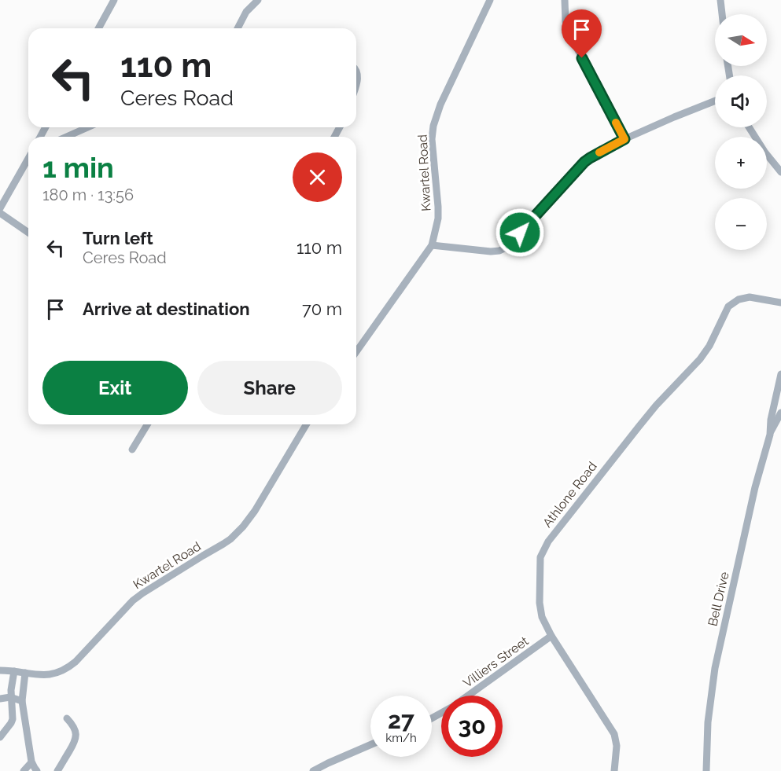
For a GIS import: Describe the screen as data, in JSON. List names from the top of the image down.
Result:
{
  "streets": {
    "street": [
      "Kwartel Road",
      "Athlone Road",
      "Bell Drive",
      "Villiers Street"
    ]
  },
  "crossings": [
    ["Athlone Road", "Villiers Street"]
  ],
  "north": "right",
  "page": {
    "map_buttons": ["+", "−"],
    "turn": ["110 m", "Ceres Road"],
    "heading": ["1 min", "180 m · 13:56"],
    "list": [
      {
        "name": "Turn left",
        "note": "Ceres Road",
        "value": "110 m"
      },
      {
        "name": "Arrive at destination",
        "value": "70 m"
      }
    ],
    "buttons": ["Exit", "Share"],
    "speed": "27 km/h",
    "limit": "30"
  }
}
